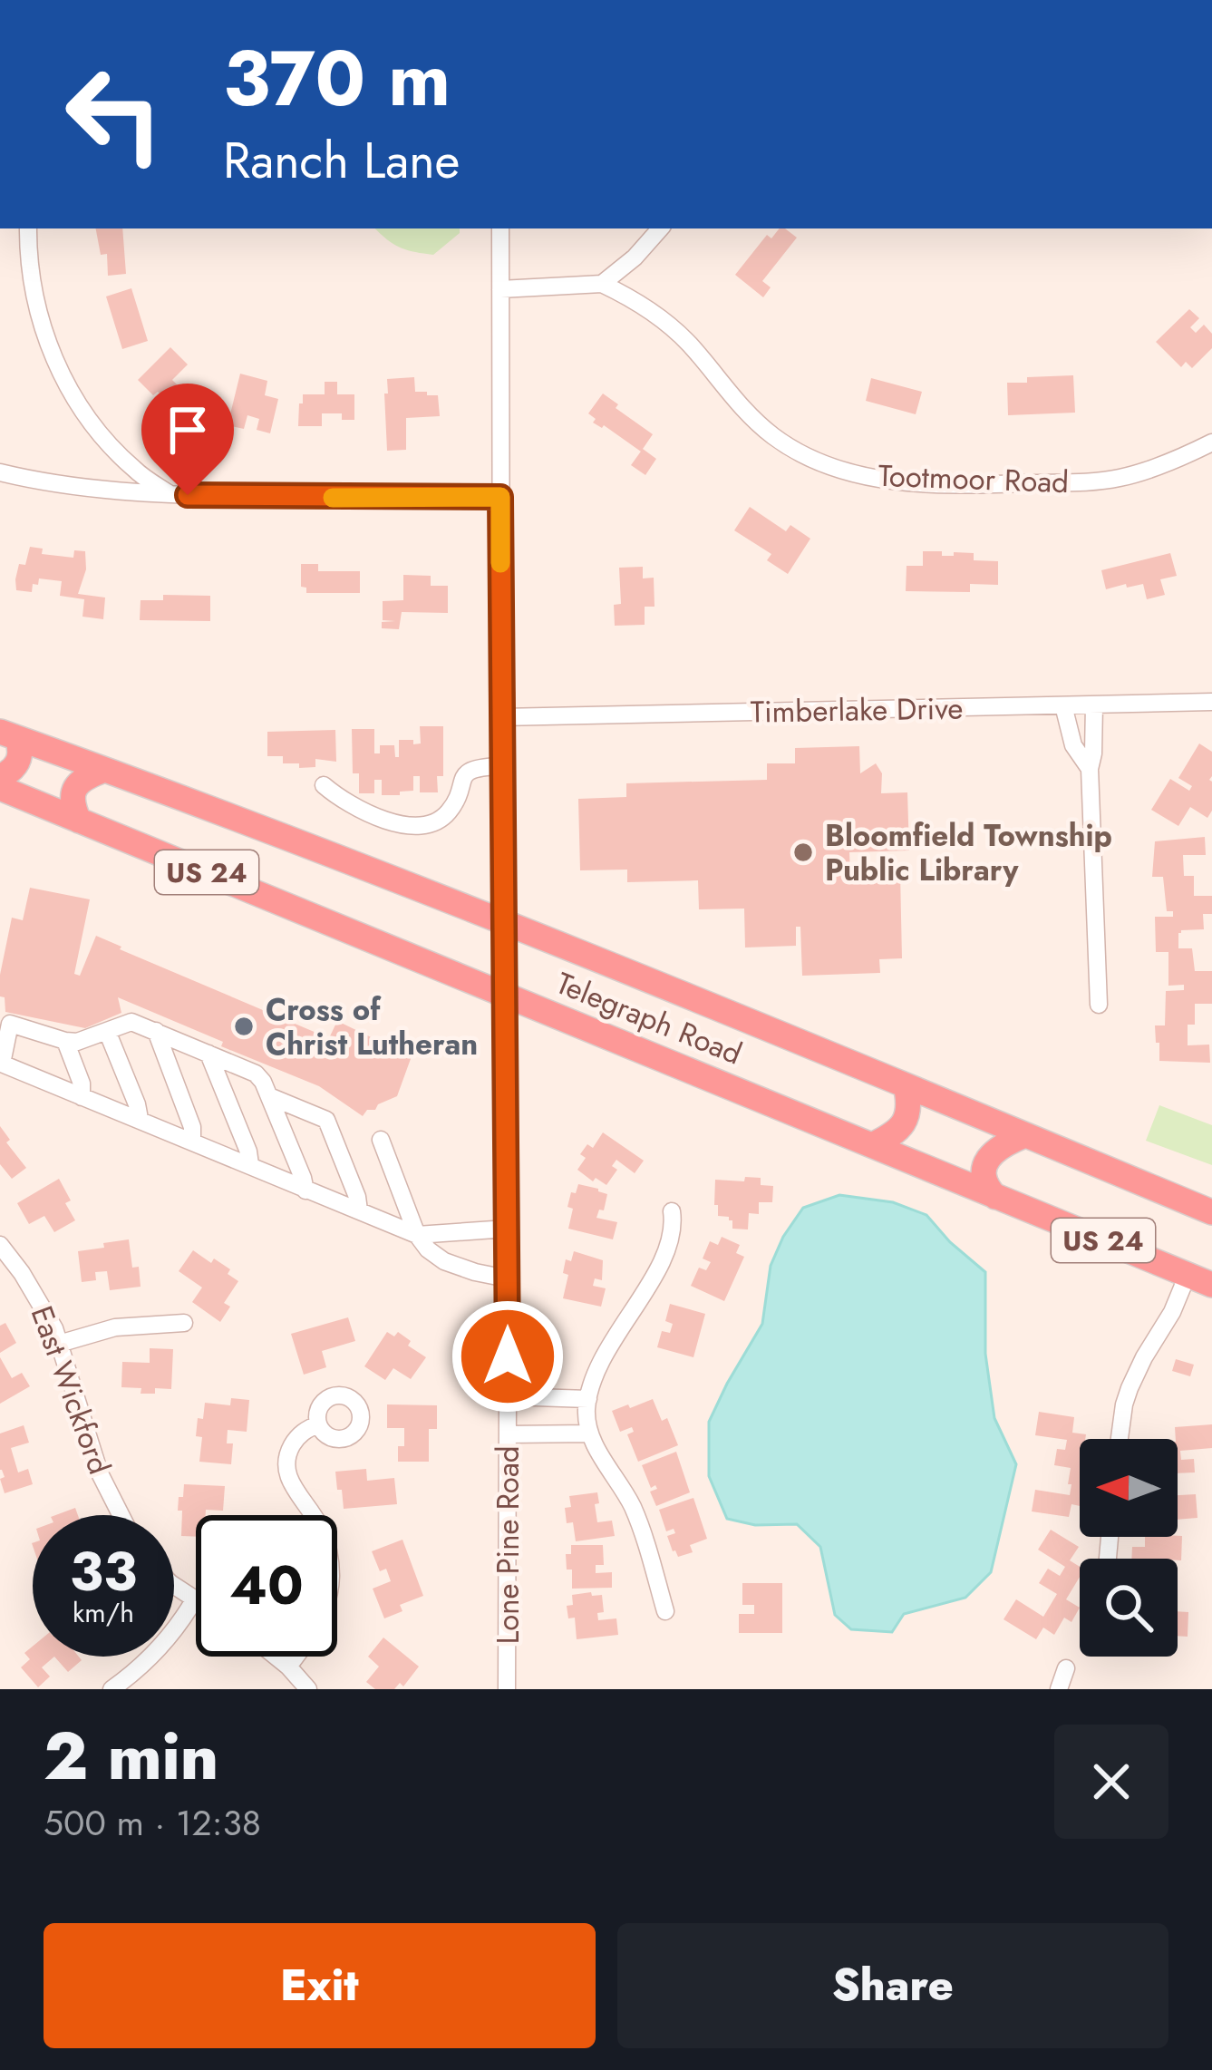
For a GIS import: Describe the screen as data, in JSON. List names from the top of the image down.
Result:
{
  "streets": {
    "highway": ["US 24", "Telegraph Road"],
    "street": [
      "Tootmoor Road",
      "Timberlake Drive",
      "East Wickford",
      "Lone Pine Road"
    ]
  },
  "crossings": [
    ["Timberlake Drive", "Lone Pine Road"],
    ["Telegraph Road", "Lone Pine Road"]
  ],
  "places": ["Bloomfield Township Public Library", "Cross of Christ Lutheran"],
  "north": "left",
  "page": {
    "turn": ["370 m", "Ranch Lane"],
    "speed": "33 km/h",
    "limit": "40",
    "heading": ["2 min", "500 m · 12:38"],
    "buttons": ["Exit", "Share"]
  }
}
